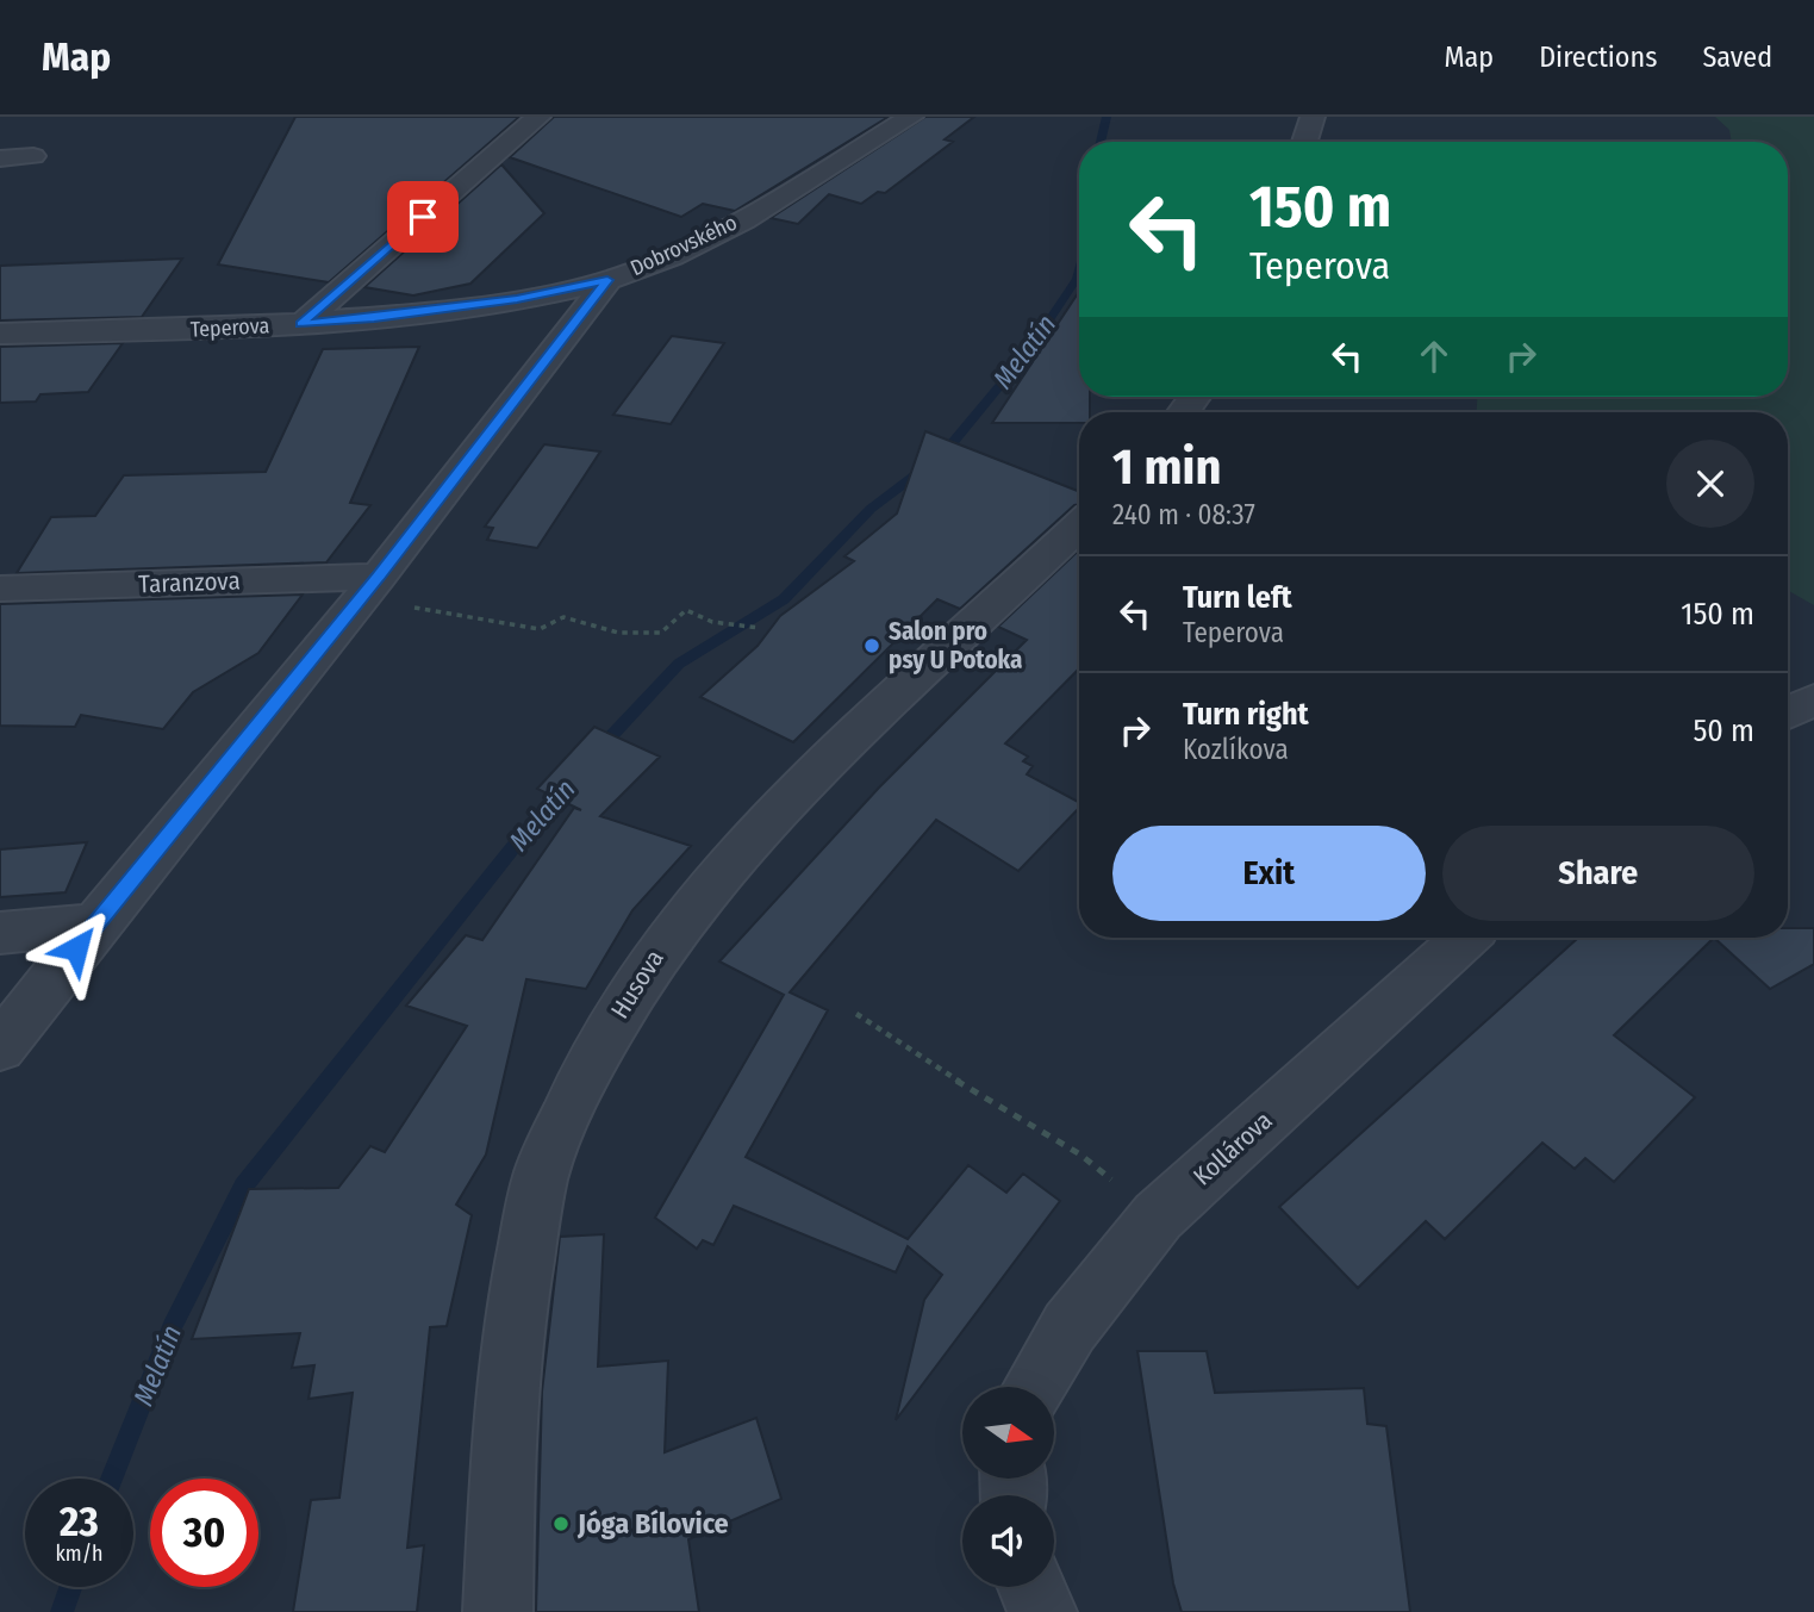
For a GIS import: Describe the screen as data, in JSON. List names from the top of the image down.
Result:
{
  "streets": {
    "street": [
      "Dobrovského",
      "Teperova",
      "Taranzova",
      "Husova",
      "Kollárova"
    ]
  },
  "crossings": [
    ["Dobrovského", "Teperova"],
    ["Dobrovského", "Taranzova"]
  ],
  "water": ["Melatín"],
  "places": ["Salon pro psy U Potoka", "Jóga Bílovice"],
  "north": "right",
  "page": {
    "header": "Map",
    "nav": ["Map", "Directions", "Saved"],
    "turn": ["150 m", "Teperova"],
    "heading": ["1 min", "240 m · 08:37"],
    "list": [
      {
        "name": "Turn left",
        "note": "Teperova",
        "value": "150 m"
      },
      {
        "name": "Turn right",
        "note": "Kozlíkova",
        "value": "50 m"
      }
    ],
    "buttons": ["Exit", "Share"],
    "speed": "23 km/h",
    "limit": "30"
  }
}
